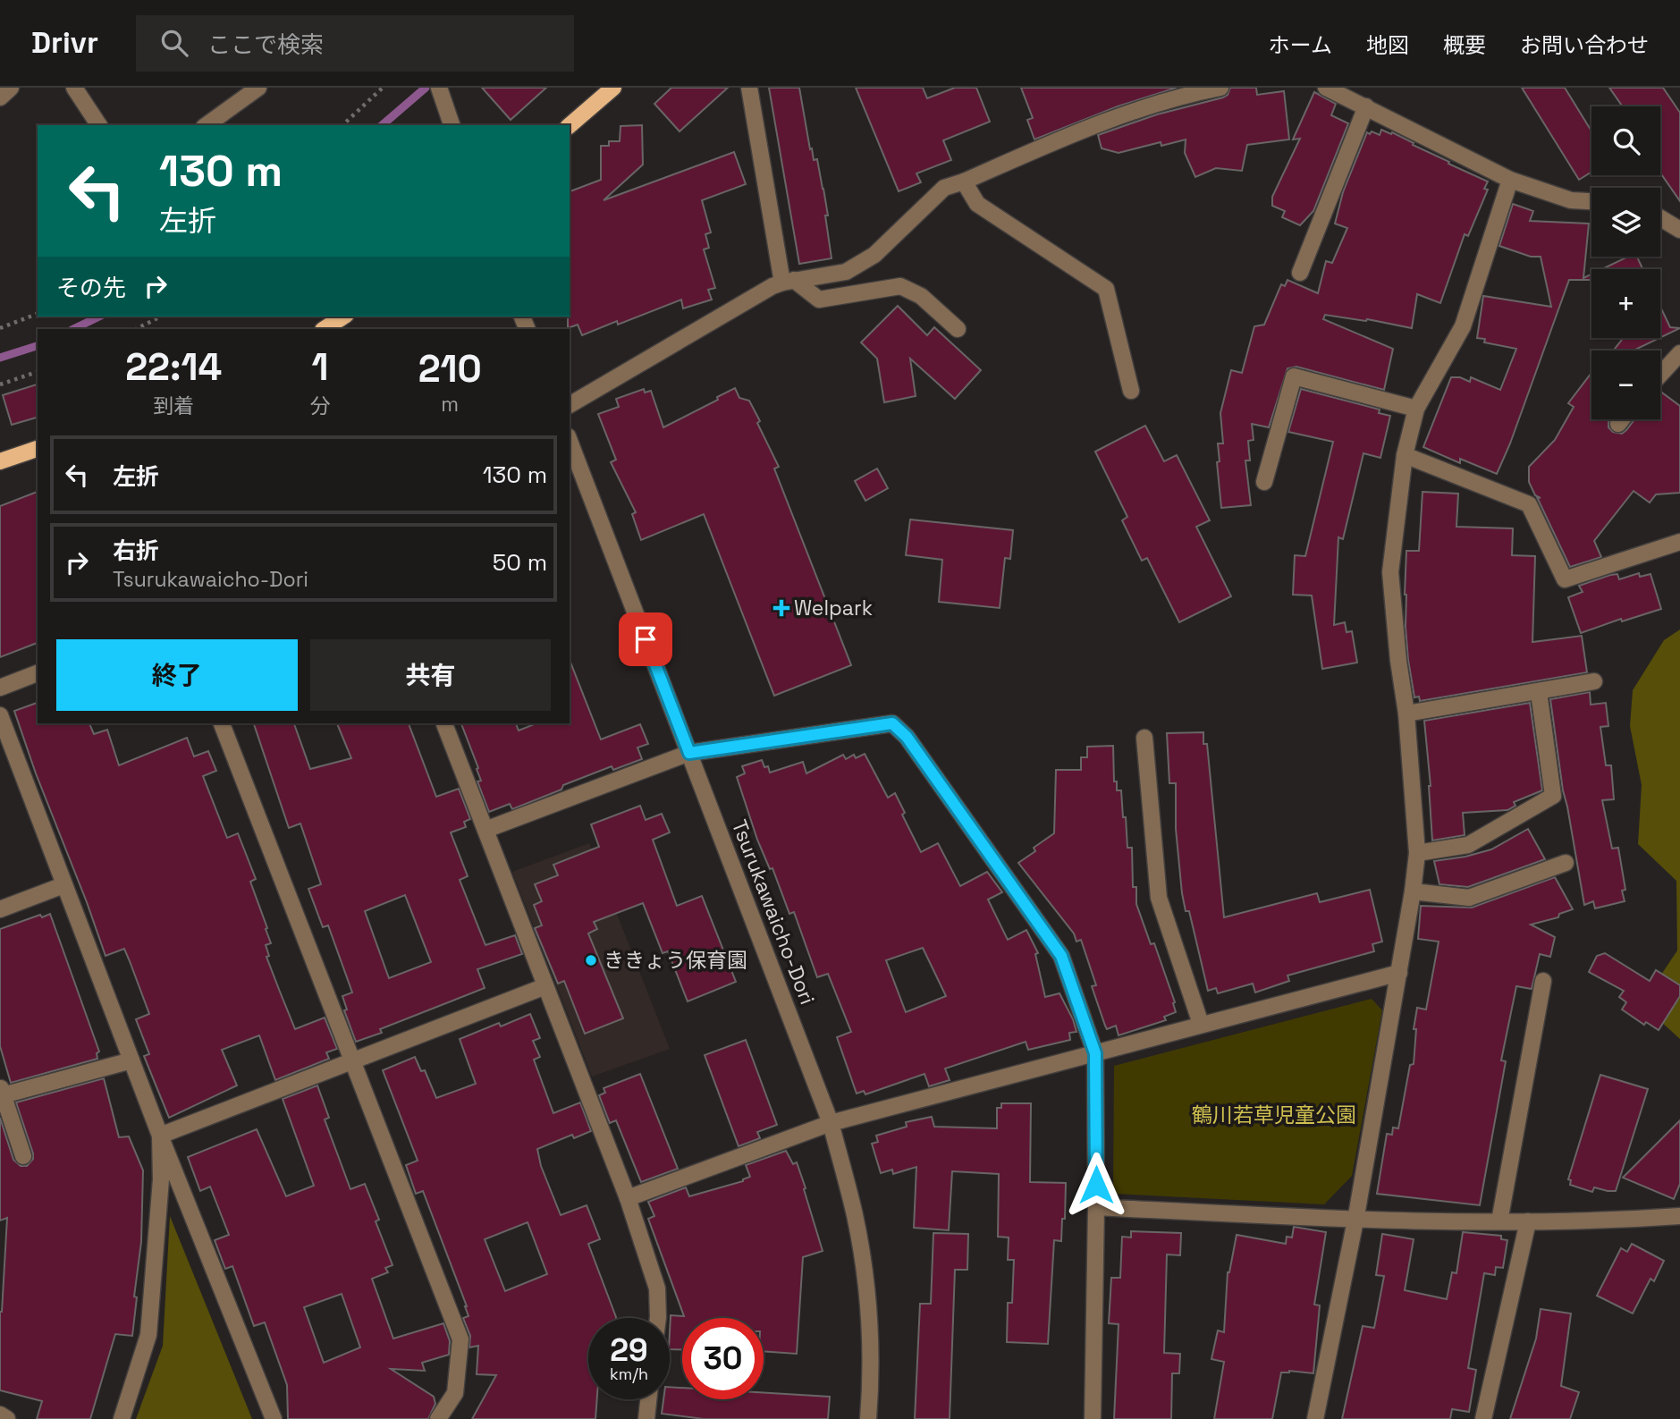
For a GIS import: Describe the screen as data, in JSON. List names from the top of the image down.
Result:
{
  "streets": {
    "street": ["Tsurukawaicho-Dori"]
  },
  "parks": ["鶴川若草児童公園"],
  "places": {
    "health": ["Welpark"],
    "other": ["ききょう保育園"]
  },
  "page": {
    "header": "Drivr",
    "search": "ここで検索",
    "nav": [
      "ホーム",
      "地図",
      "概要",
      "お問い合わせ"
    ],
    "map_buttons": ["+", "−"],
    "turn": ["130 m", "左折"],
    "then": "その先",
    "eta": [
      "22:14",
      "到着",
      "1",
      "分",
      "210",
      "m"
    ],
    "list": [
      {
        "name": "左折",
        "value": "130 m"
      },
      {
        "name": "右折",
        "note": "Tsurukawaicho-Dori",
        "value": "50 m"
      }
    ],
    "buttons": ["終了", "共有"],
    "speed": "29 km/h",
    "limit": "30"
  }
}
